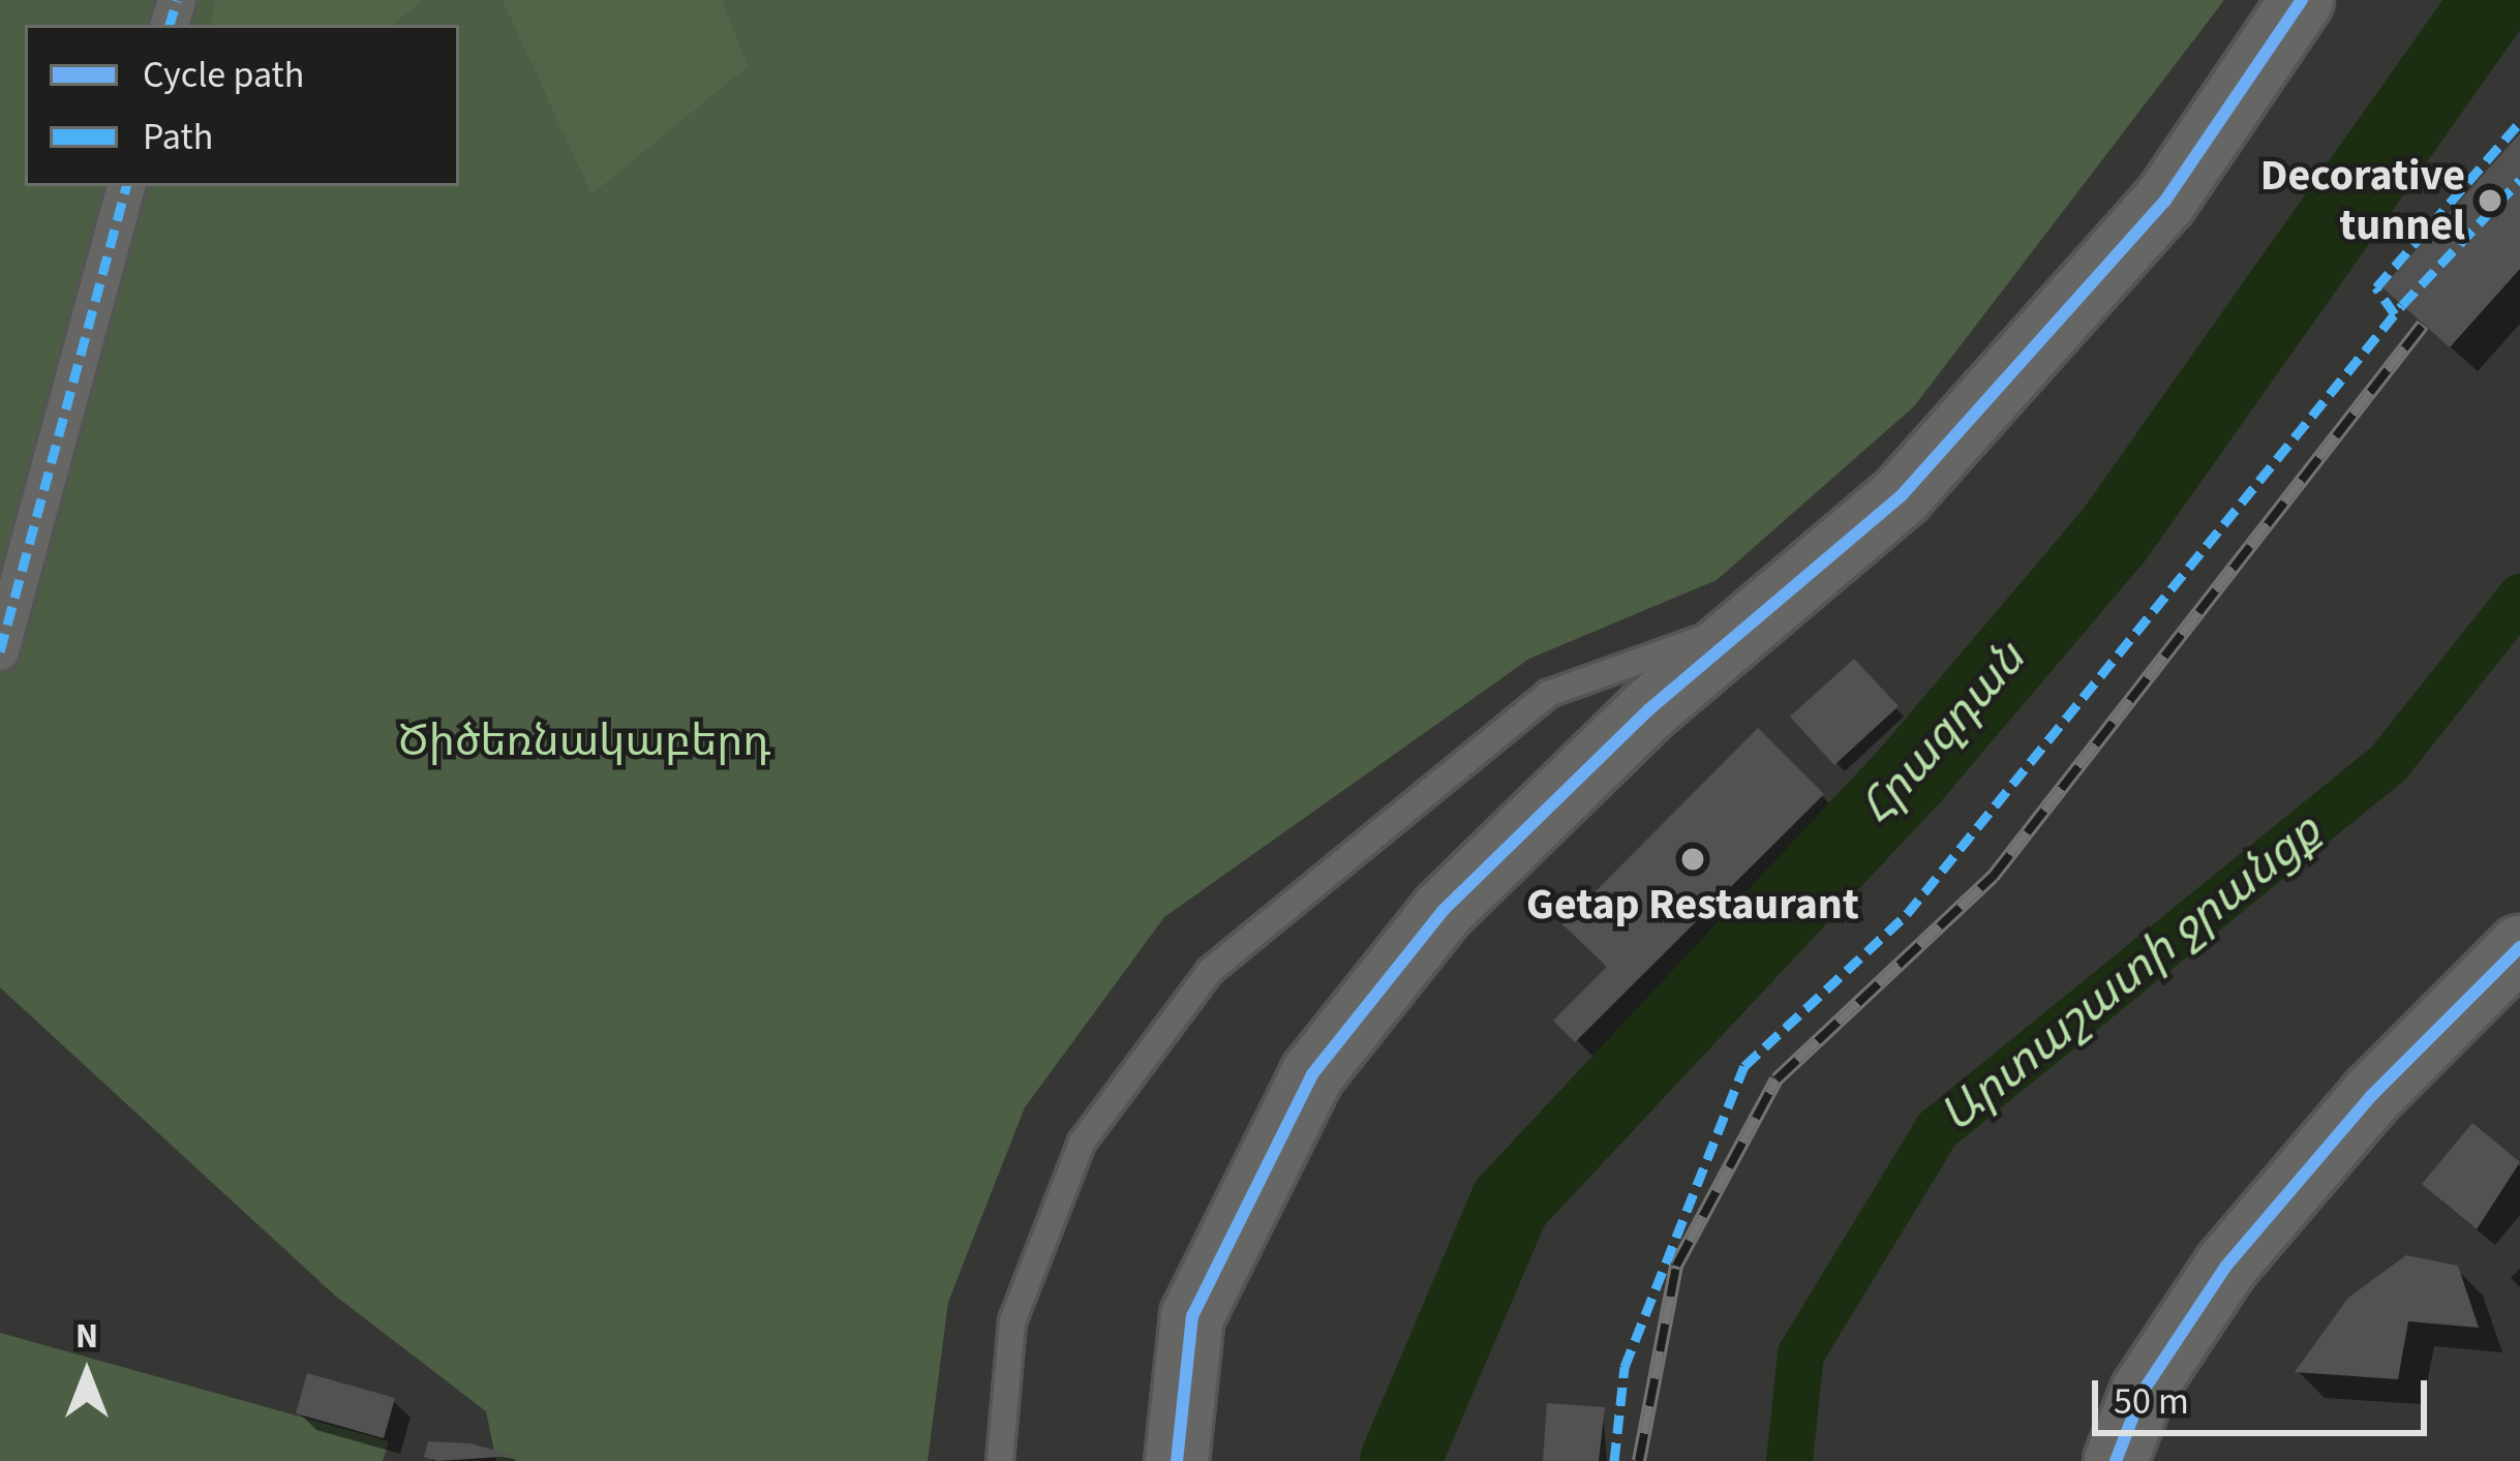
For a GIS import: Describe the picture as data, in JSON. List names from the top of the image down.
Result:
{
  "water": ["Հրազդան", "Արտաշատի ջրանցք"],
  "parks": ["Ծիծեռնակաբերդ"],
  "places": ["Decorative tunnel", "Getap Restaurant"],
  "legend": ["Cycle path", "Path"],
  "scale_bar": "50 m",
  "north": "top"
}
